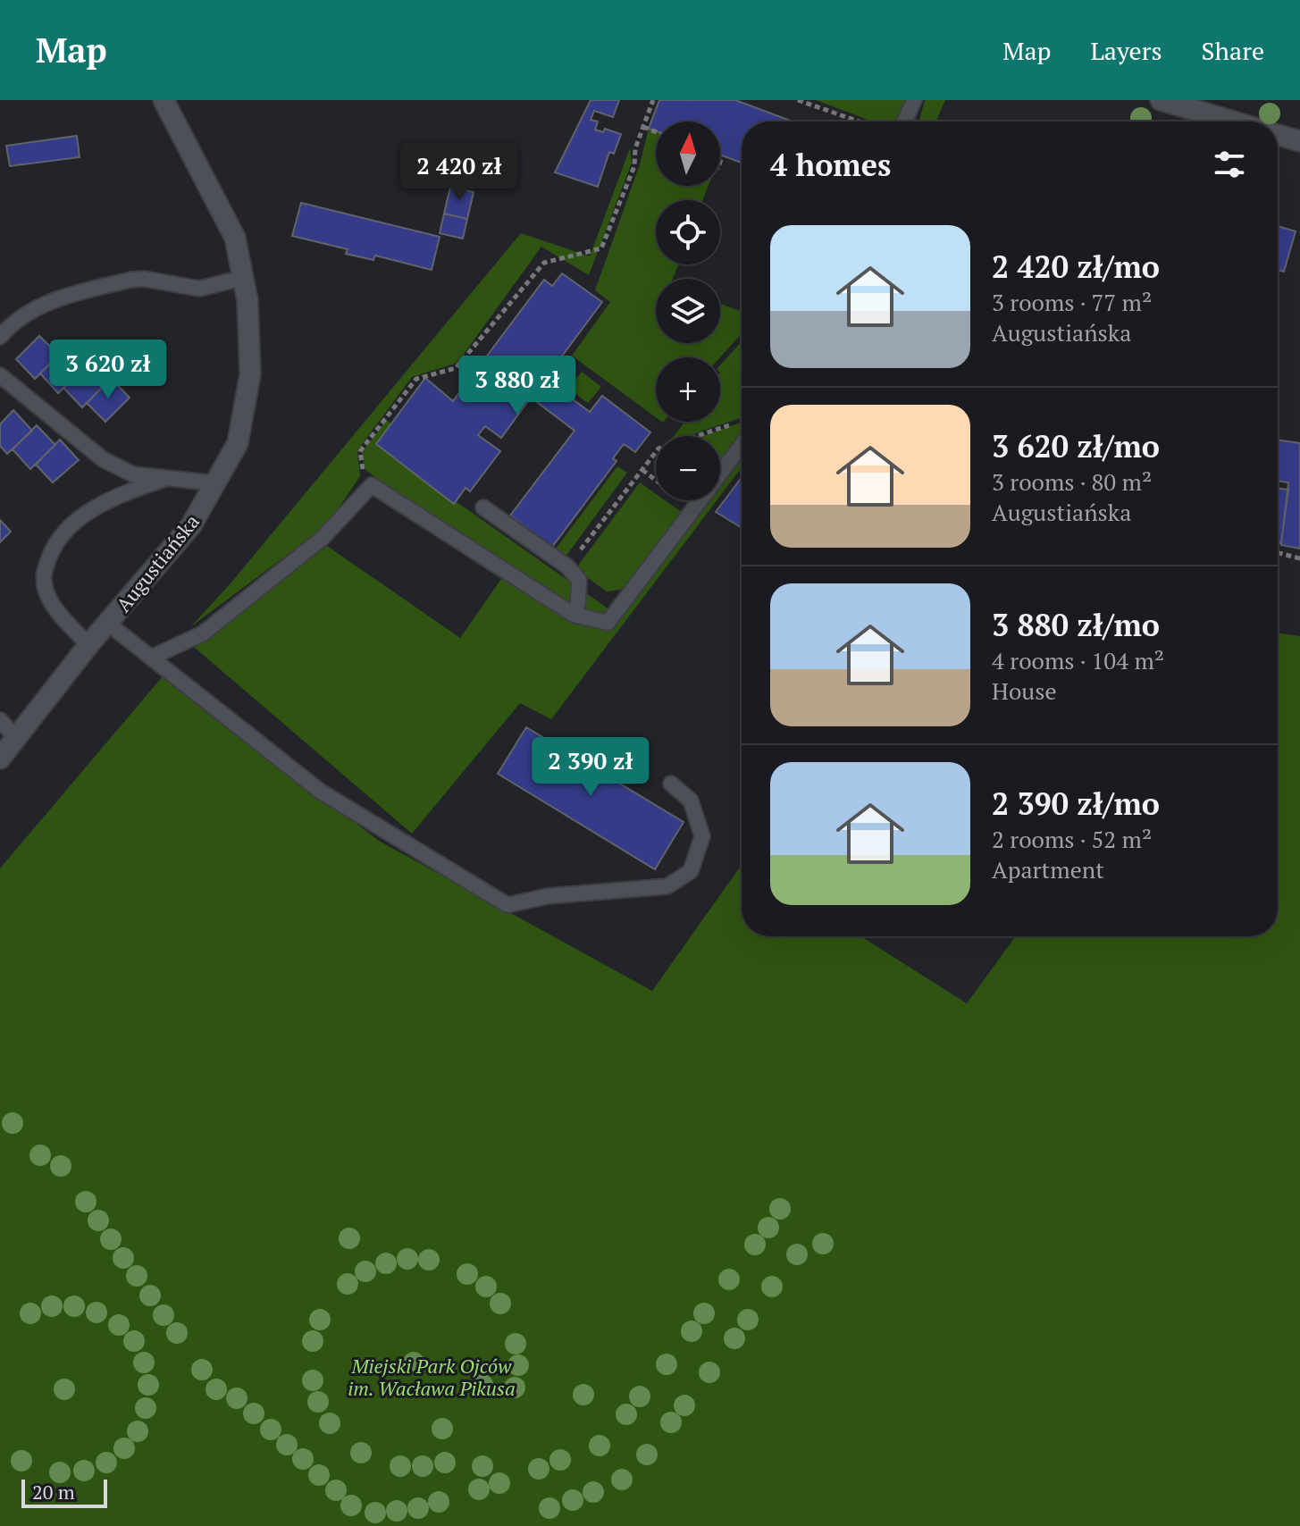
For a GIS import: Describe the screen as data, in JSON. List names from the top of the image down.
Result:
{
  "streets": {
    "street": ["Augustiańska"]
  },
  "parks": ["Miejski Park Ojców im. Wacława Pikusa"],
  "scale_bar": "20 m",
  "north": "top",
  "page": {
    "header": "Map",
    "nav": ["Map", "Layers", "Share"],
    "map_buttons": ["+", "−"],
    "heading": "4 homes",
    "price": [
      "2 420 zł",
      "3 620 zł",
      "3 880 zł",
      "2 390 zł"
    ],
    "list": [
      {
        "name": "2 420 zł/mo",
        "note": "3 rooms · 77 m² · Augustiańska"
      },
      {
        "name": "3 620 zł/mo",
        "note": "3 rooms · 80 m² · Augustiańska"
      },
      {
        "name": "3 880 zł/mo",
        "note": "4 rooms · 104 m² · House"
      },
      {
        "name": "2 390 zł/mo",
        "note": "2 rooms · 52 m² · Apartment"
      }
    ],
    "scale": "20 m"
  }
}
